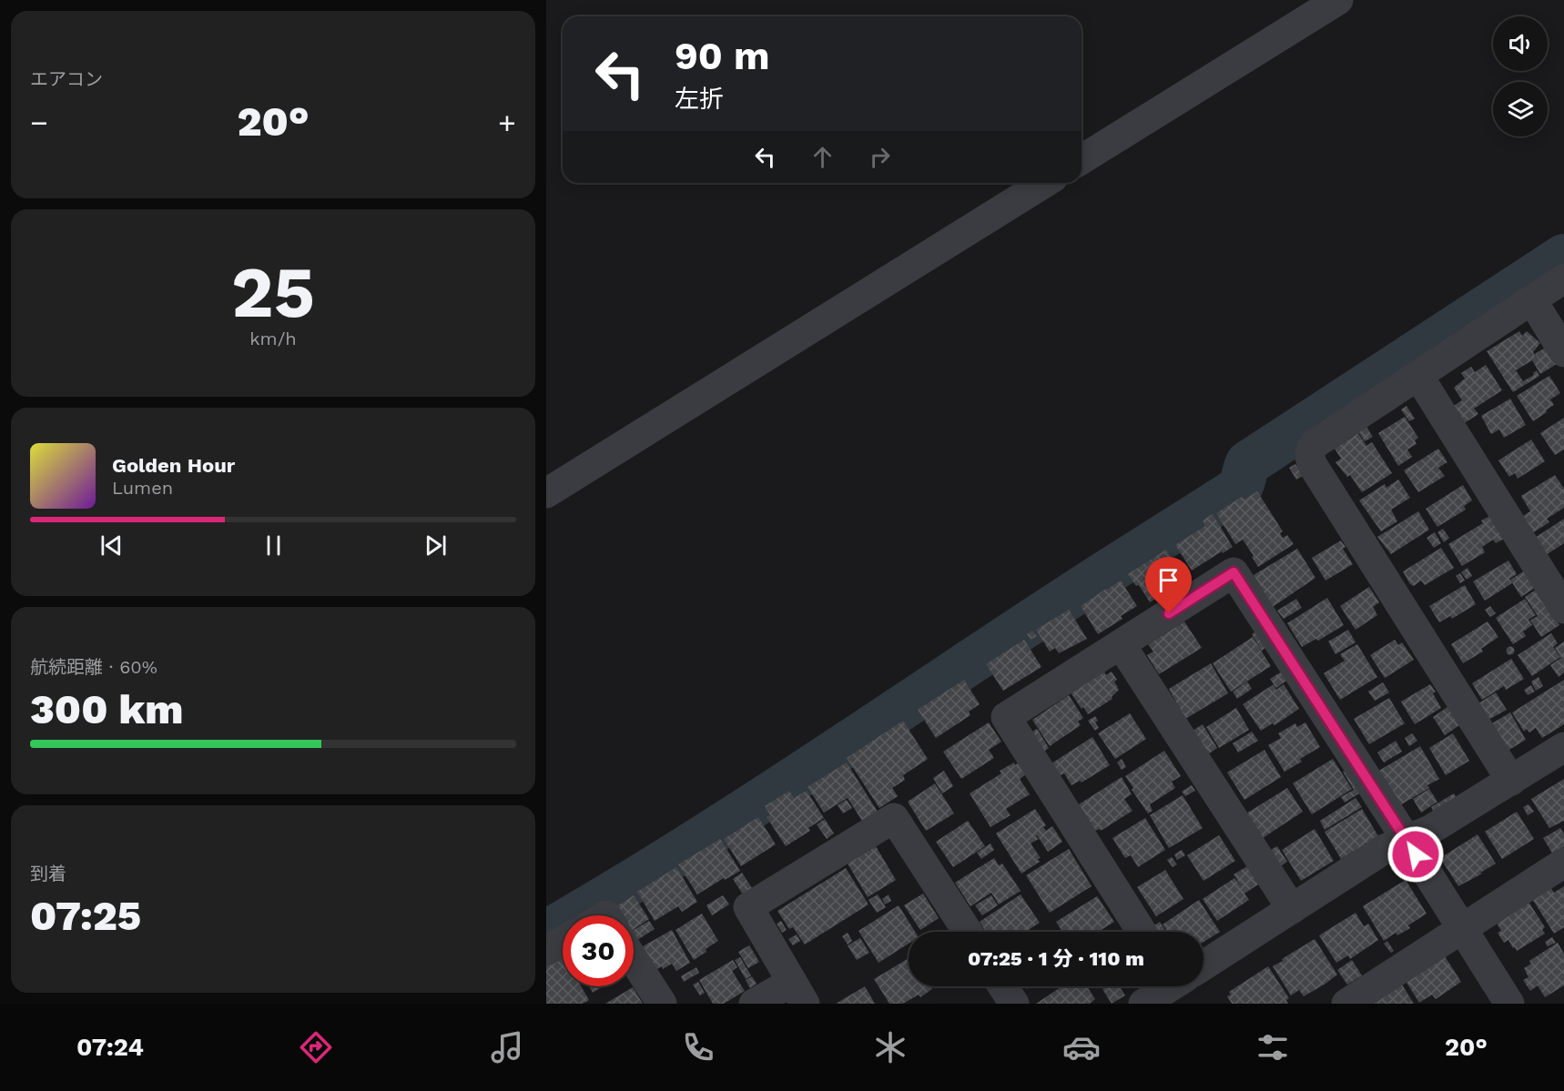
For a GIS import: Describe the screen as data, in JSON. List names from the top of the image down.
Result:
{
  "page": {
    "tile": [
      "エアコン",
      ["25", "km/h"],
      ["航続距離 · 60%", "300 km"],
      ["到着", "07:25"]
    ],
    "turn": ["90 m", "左折"],
    "heat": ["−", "20°", "+"],
    "song": ["Golden Hour", "Lumen"],
    "limit": "30",
    "trip": "07:25 · 1 分 · 110 m",
    "tabs": ["07:24", "20°"]
  }
}
